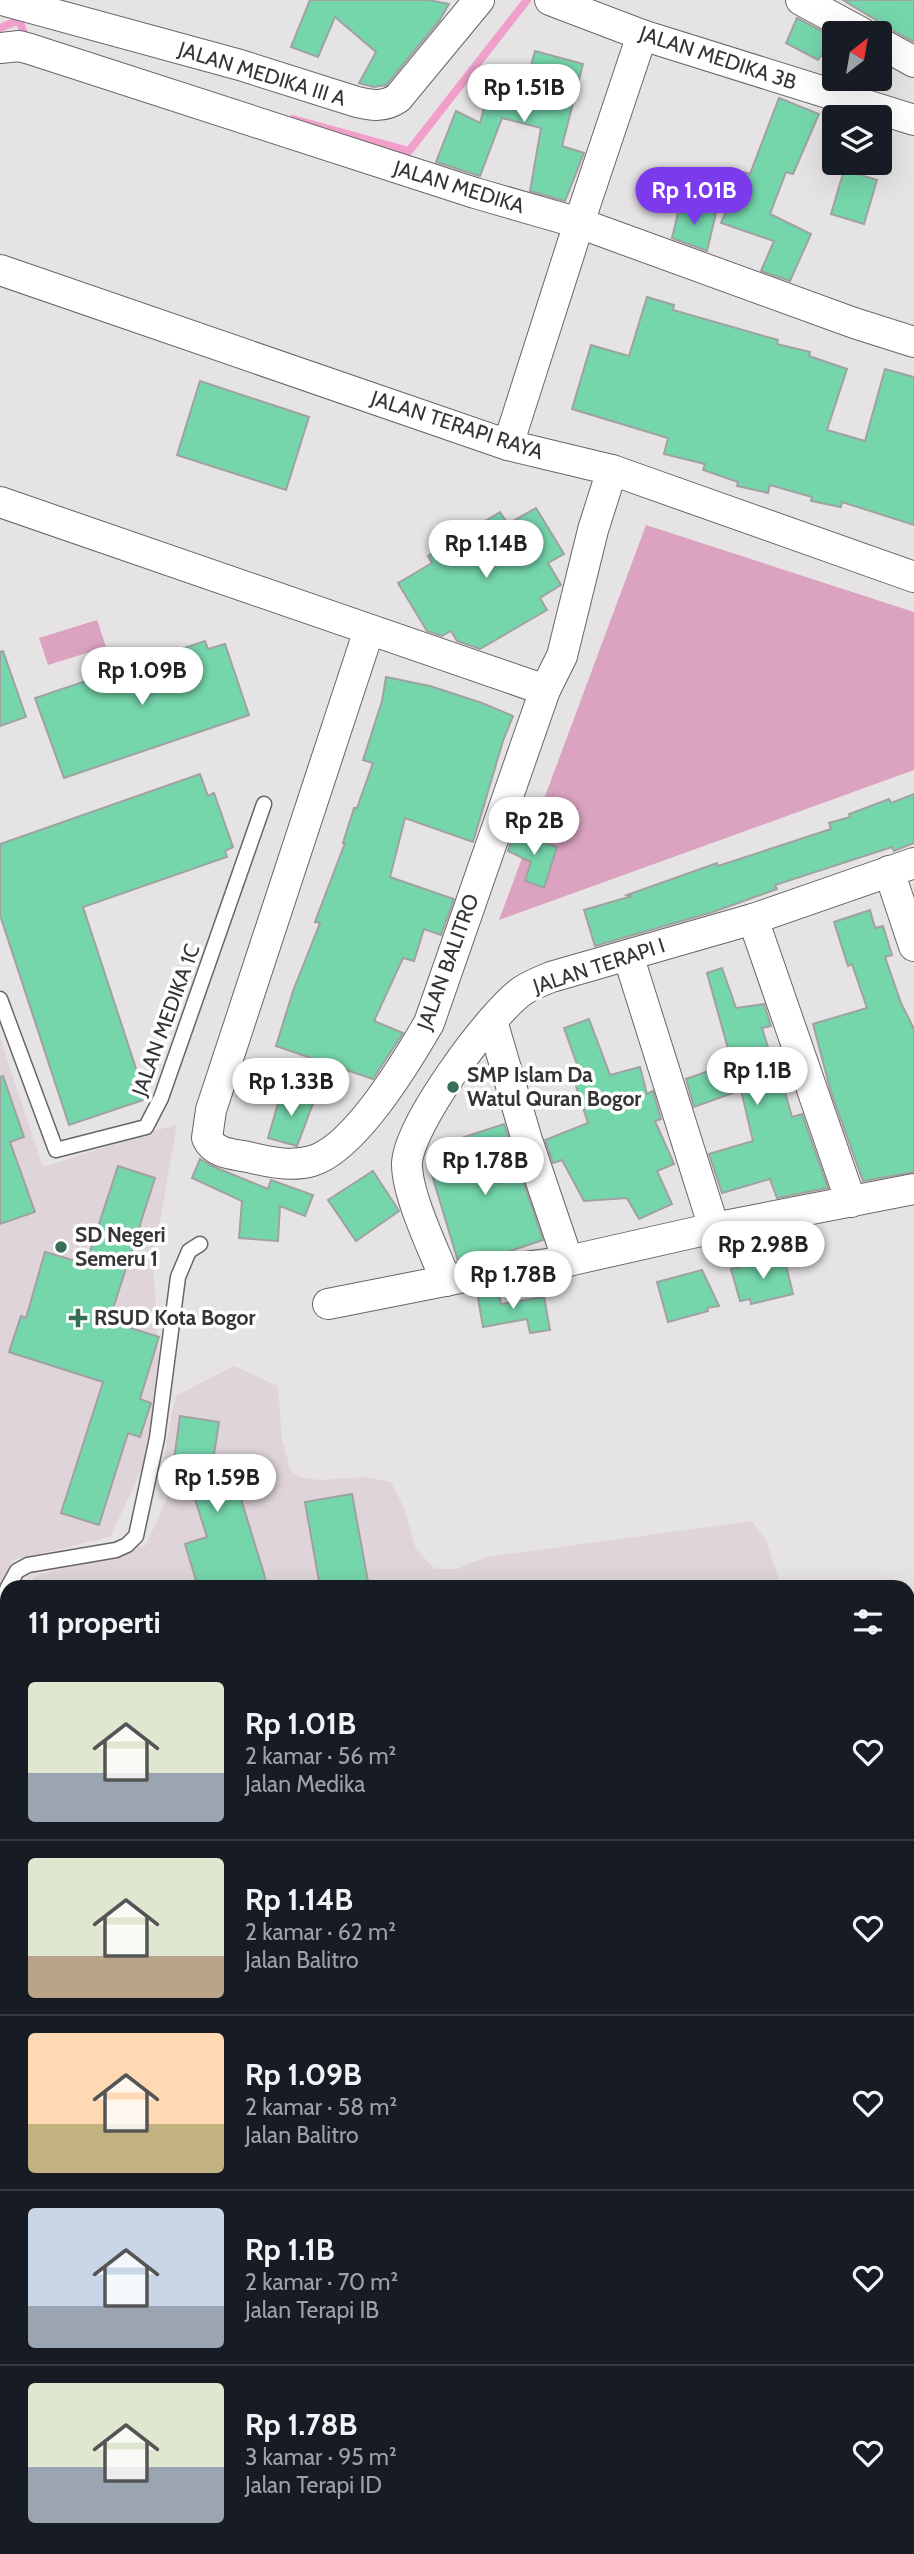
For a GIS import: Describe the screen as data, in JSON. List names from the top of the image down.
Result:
{
  "streets": {
    "street": [
      "JALAN MEDIKA 3B",
      "JALAN MEDIKA III A",
      "JALAN MEDIKA",
      "JALAN TERAPI RAYA",
      "JALAN BALITRO",
      "JALAN TERAPI I"
    ],
    "lane": ["JALAN MEDIKA 1C"]
  },
  "crossings": [
    ["JALAN TERAPI RAYA", "JALAN BALITRO"]
  ],
  "places": {
    "other": ["SMP Islam Da Watul Quran Bogor", "SD Negeri Semeru 1"],
    "health": ["RSUD Kota Bogor"]
  },
  "north": "top right",
  "page": {
    "price": [
      "Rp 1.51B",
      "Rp 1.01B",
      "Rp 1.14B",
      "Rp 1.09B",
      "Rp 2B",
      "Rp 1.1B",
      "Rp 1.33B",
      "Rp 1.78B",
      "Rp 2.98B",
      "Rp 1.78B",
      "Rp 1.59B"
    ],
    "heading": "11 properti",
    "list": [
      {
        "name": "Rp 1.01B",
        "note": "2 kamar · 56 m² · Jalan Medika"
      },
      {
        "name": "Rp 1.14B",
        "note": "2 kamar · 62 m² · Jalan Balitro"
      },
      {
        "name": "Rp 1.09B",
        "note": "2 kamar · 58 m² · Jalan Balitro"
      },
      {
        "name": "Rp 1.1B",
        "note": "2 kamar · 70 m² · Jalan Terapi IB"
      },
      {
        "name": "Rp 1.78B",
        "note": "3 kamar · 95 m² · Jalan Terapi ID"
      }
    ]
  }
}
